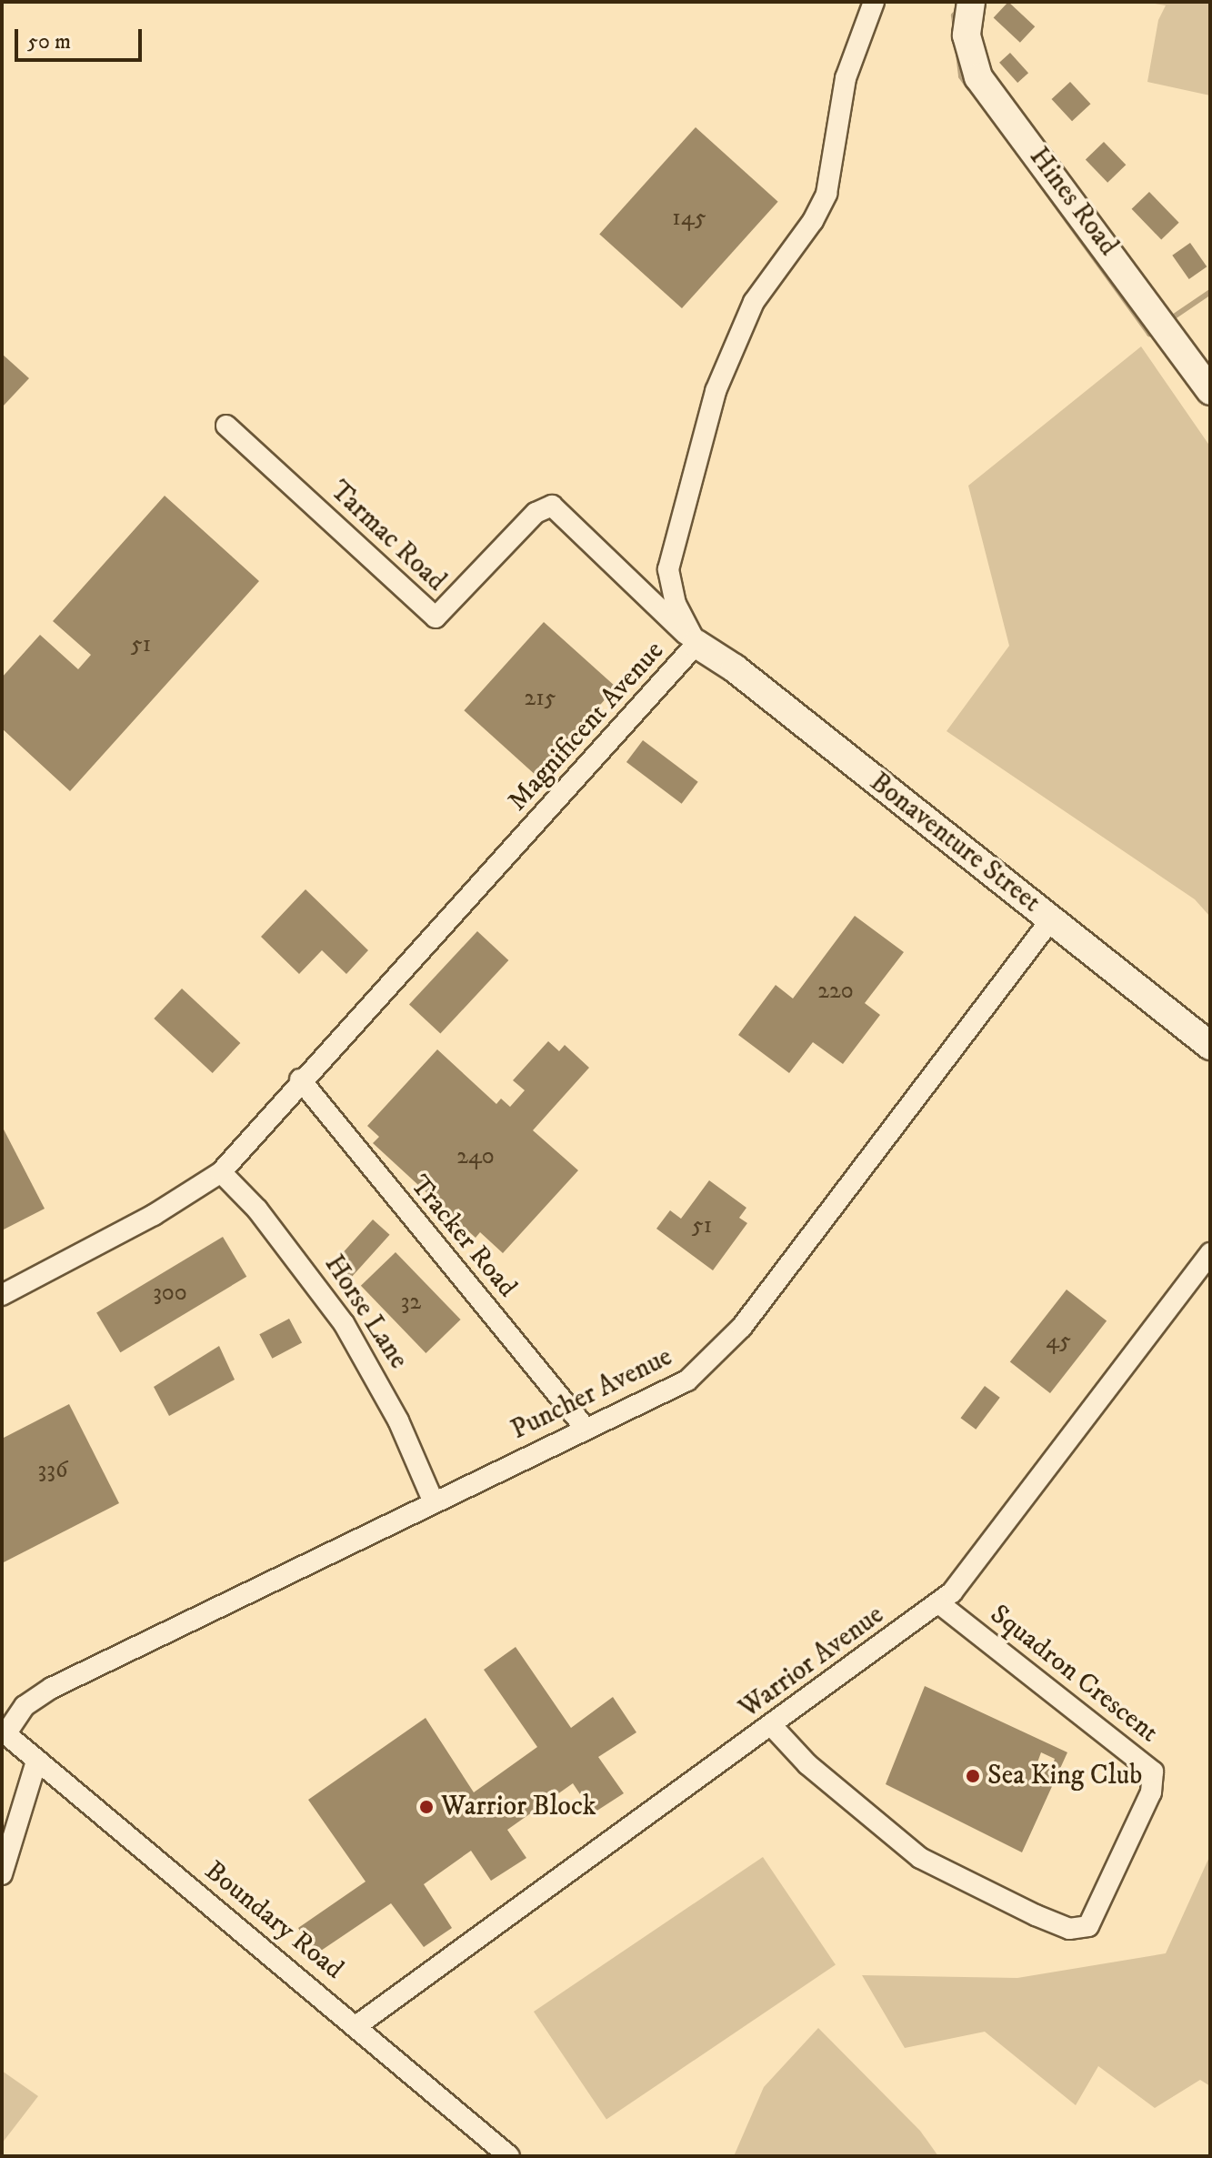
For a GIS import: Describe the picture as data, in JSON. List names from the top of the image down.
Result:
{
  "streets": {
    "street": [
      "Hines Road",
      "Tarmac Road",
      "Magnificent Avenue",
      "Bonaventure Street",
      "Tracker Road",
      "Horse Lane",
      "Puncher Avenue",
      "Warrior Avenue",
      "Squadron Crescent",
      "Boundary Road"
    ]
  },
  "crossings": [
    ["Tarmac Road", "Magnificent Avenue"],
    ["Tarmac Road", "Bonaventure Street"],
    ["Magnificent Avenue", "Bonaventure Street"],
    ["Magnificent Avenue", "Tracker Road"],
    ["Magnificent Avenue", "Horse Lane"],
    ["Bonaventure Street", "Puncher Avenue"],
    ["Tracker Road", "Puncher Avenue"],
    ["Horse Lane", "Puncher Avenue"],
    ["Puncher Avenue", "Boundary Road"],
    ["Warrior Avenue", "Squadron Crescent"],
    ["Warrior Avenue", "Boundary Road"]
  ],
  "places": ["Sea King Club", "Warrior Block"],
  "house_numbers": [
    "145",
    "51",
    "215",
    "220",
    "240",
    "51",
    "300",
    "32",
    "45",
    "336"
  ],
  "scale_bar": "50 m"
}
